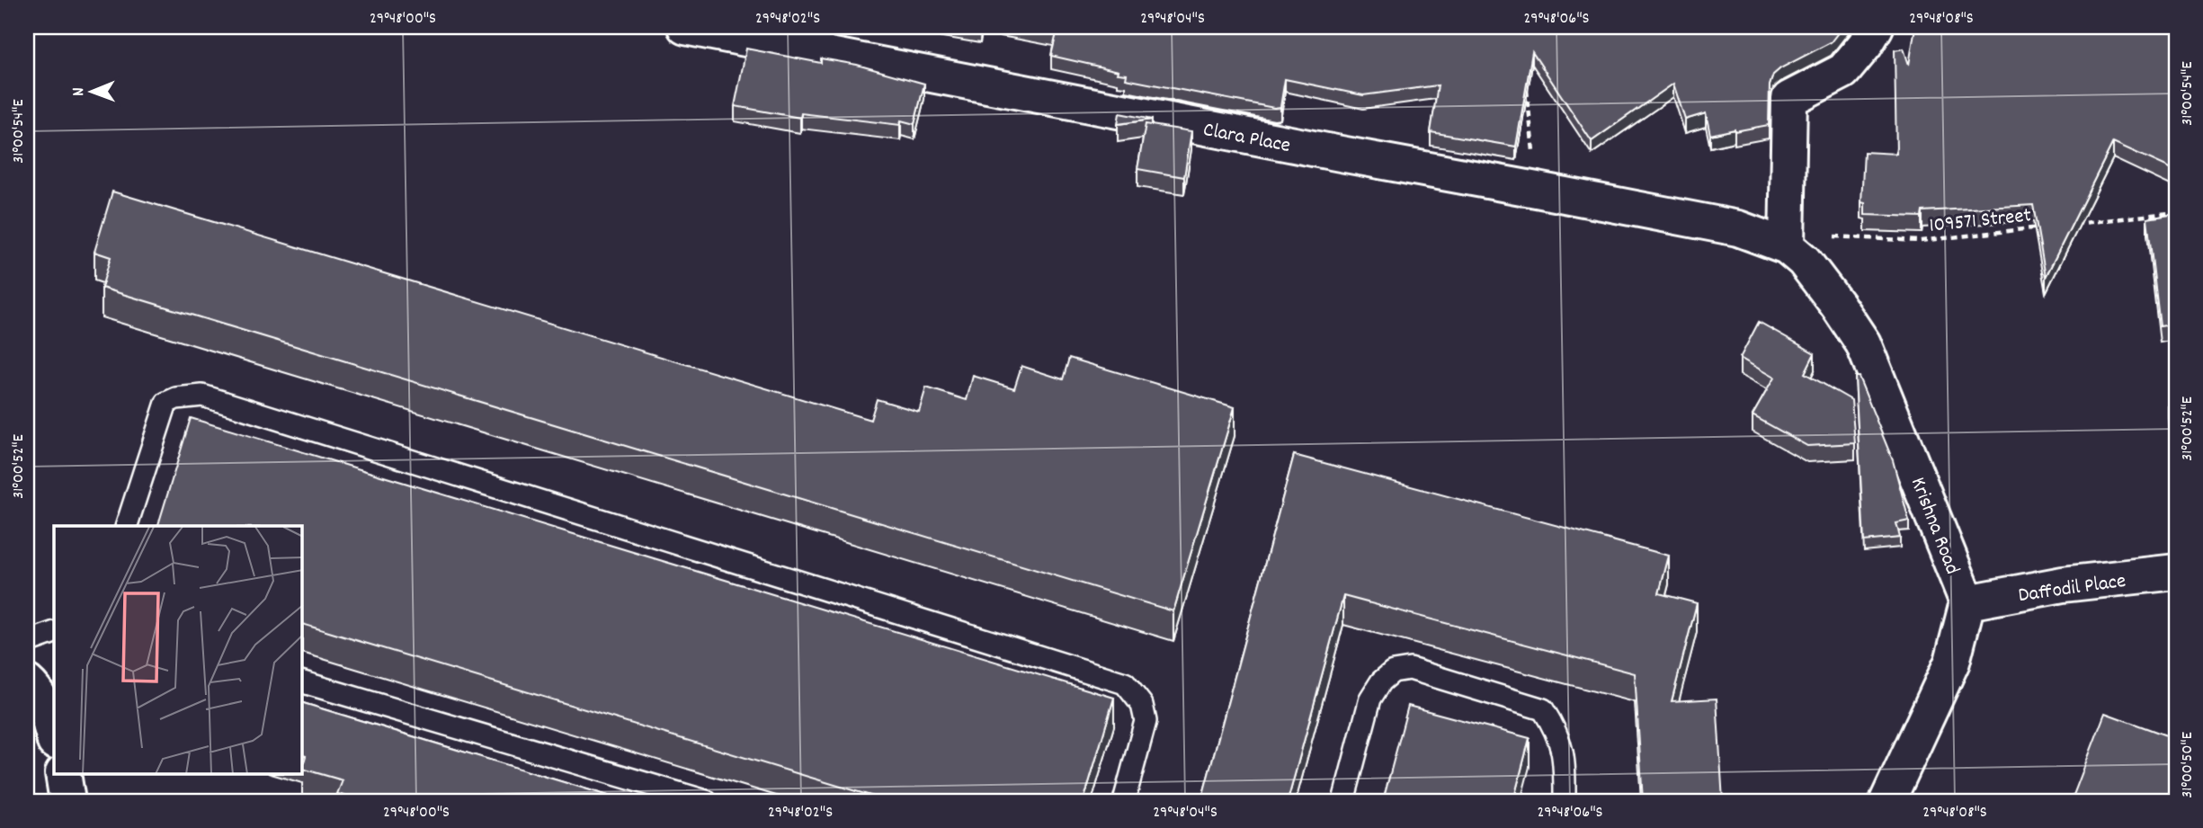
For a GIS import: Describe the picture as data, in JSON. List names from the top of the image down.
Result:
{
  "streets": {
    "street": ["Clara Place", "Krishna Road", "Daffodil Place"],
    "path": ["109571 Street"]
  },
  "crossings": [
    ["Clara Place", "109571 Street"],
    ["Clara Place", "Krishna Road"],
    ["109571 Street", "Krishna Road"],
    ["Krishna Road", "Daffodil Place"]
  ],
  "north": "left",
  "coordinates": [
    "29°48'00\"S",
    "29°48'02\"S",
    "29°48'04\"S",
    "29°48'06\"S",
    "29°48'08\"S",
    "31°00'54\"E",
    "31°00'52\"E",
    "31°00'50\"E"
  ]
}
